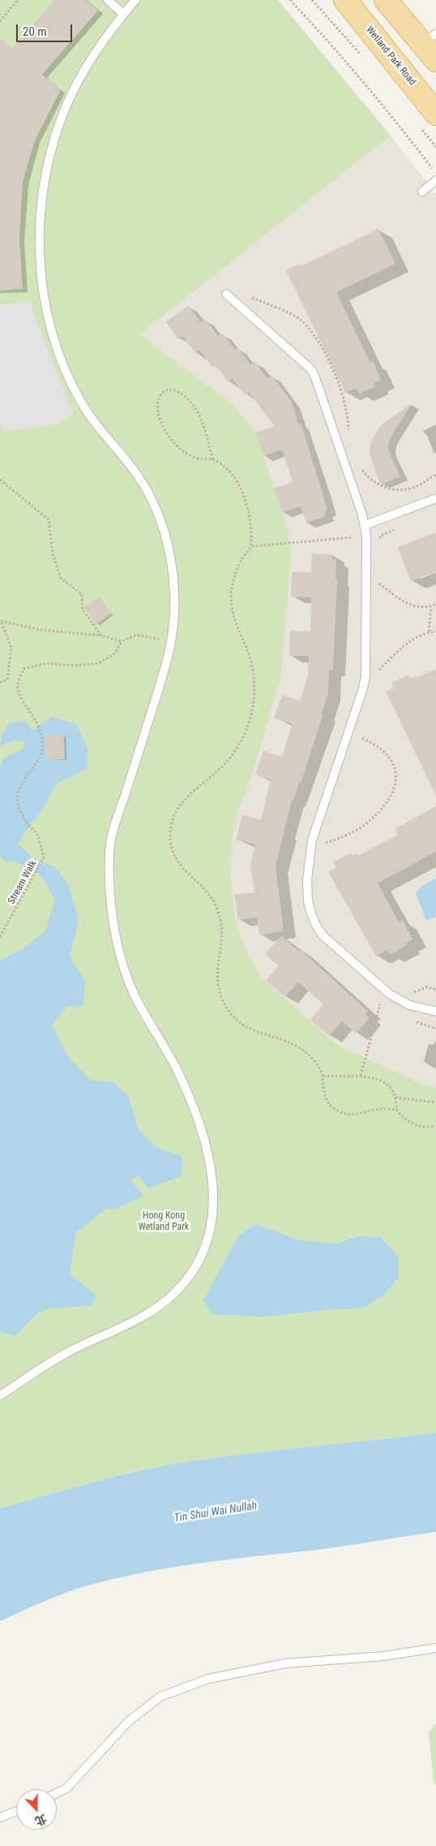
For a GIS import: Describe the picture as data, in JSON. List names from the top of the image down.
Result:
{
  "streets": {
    "main road": ["Wetland Park Road"],
    "path": ["Stream Walk"]
  },
  "water": ["Tin Shui Wai Nullah"],
  "parks": ["Hong Kong Wetland Park"],
  "scale_bar": "20 m",
  "north": "bottom"
}
